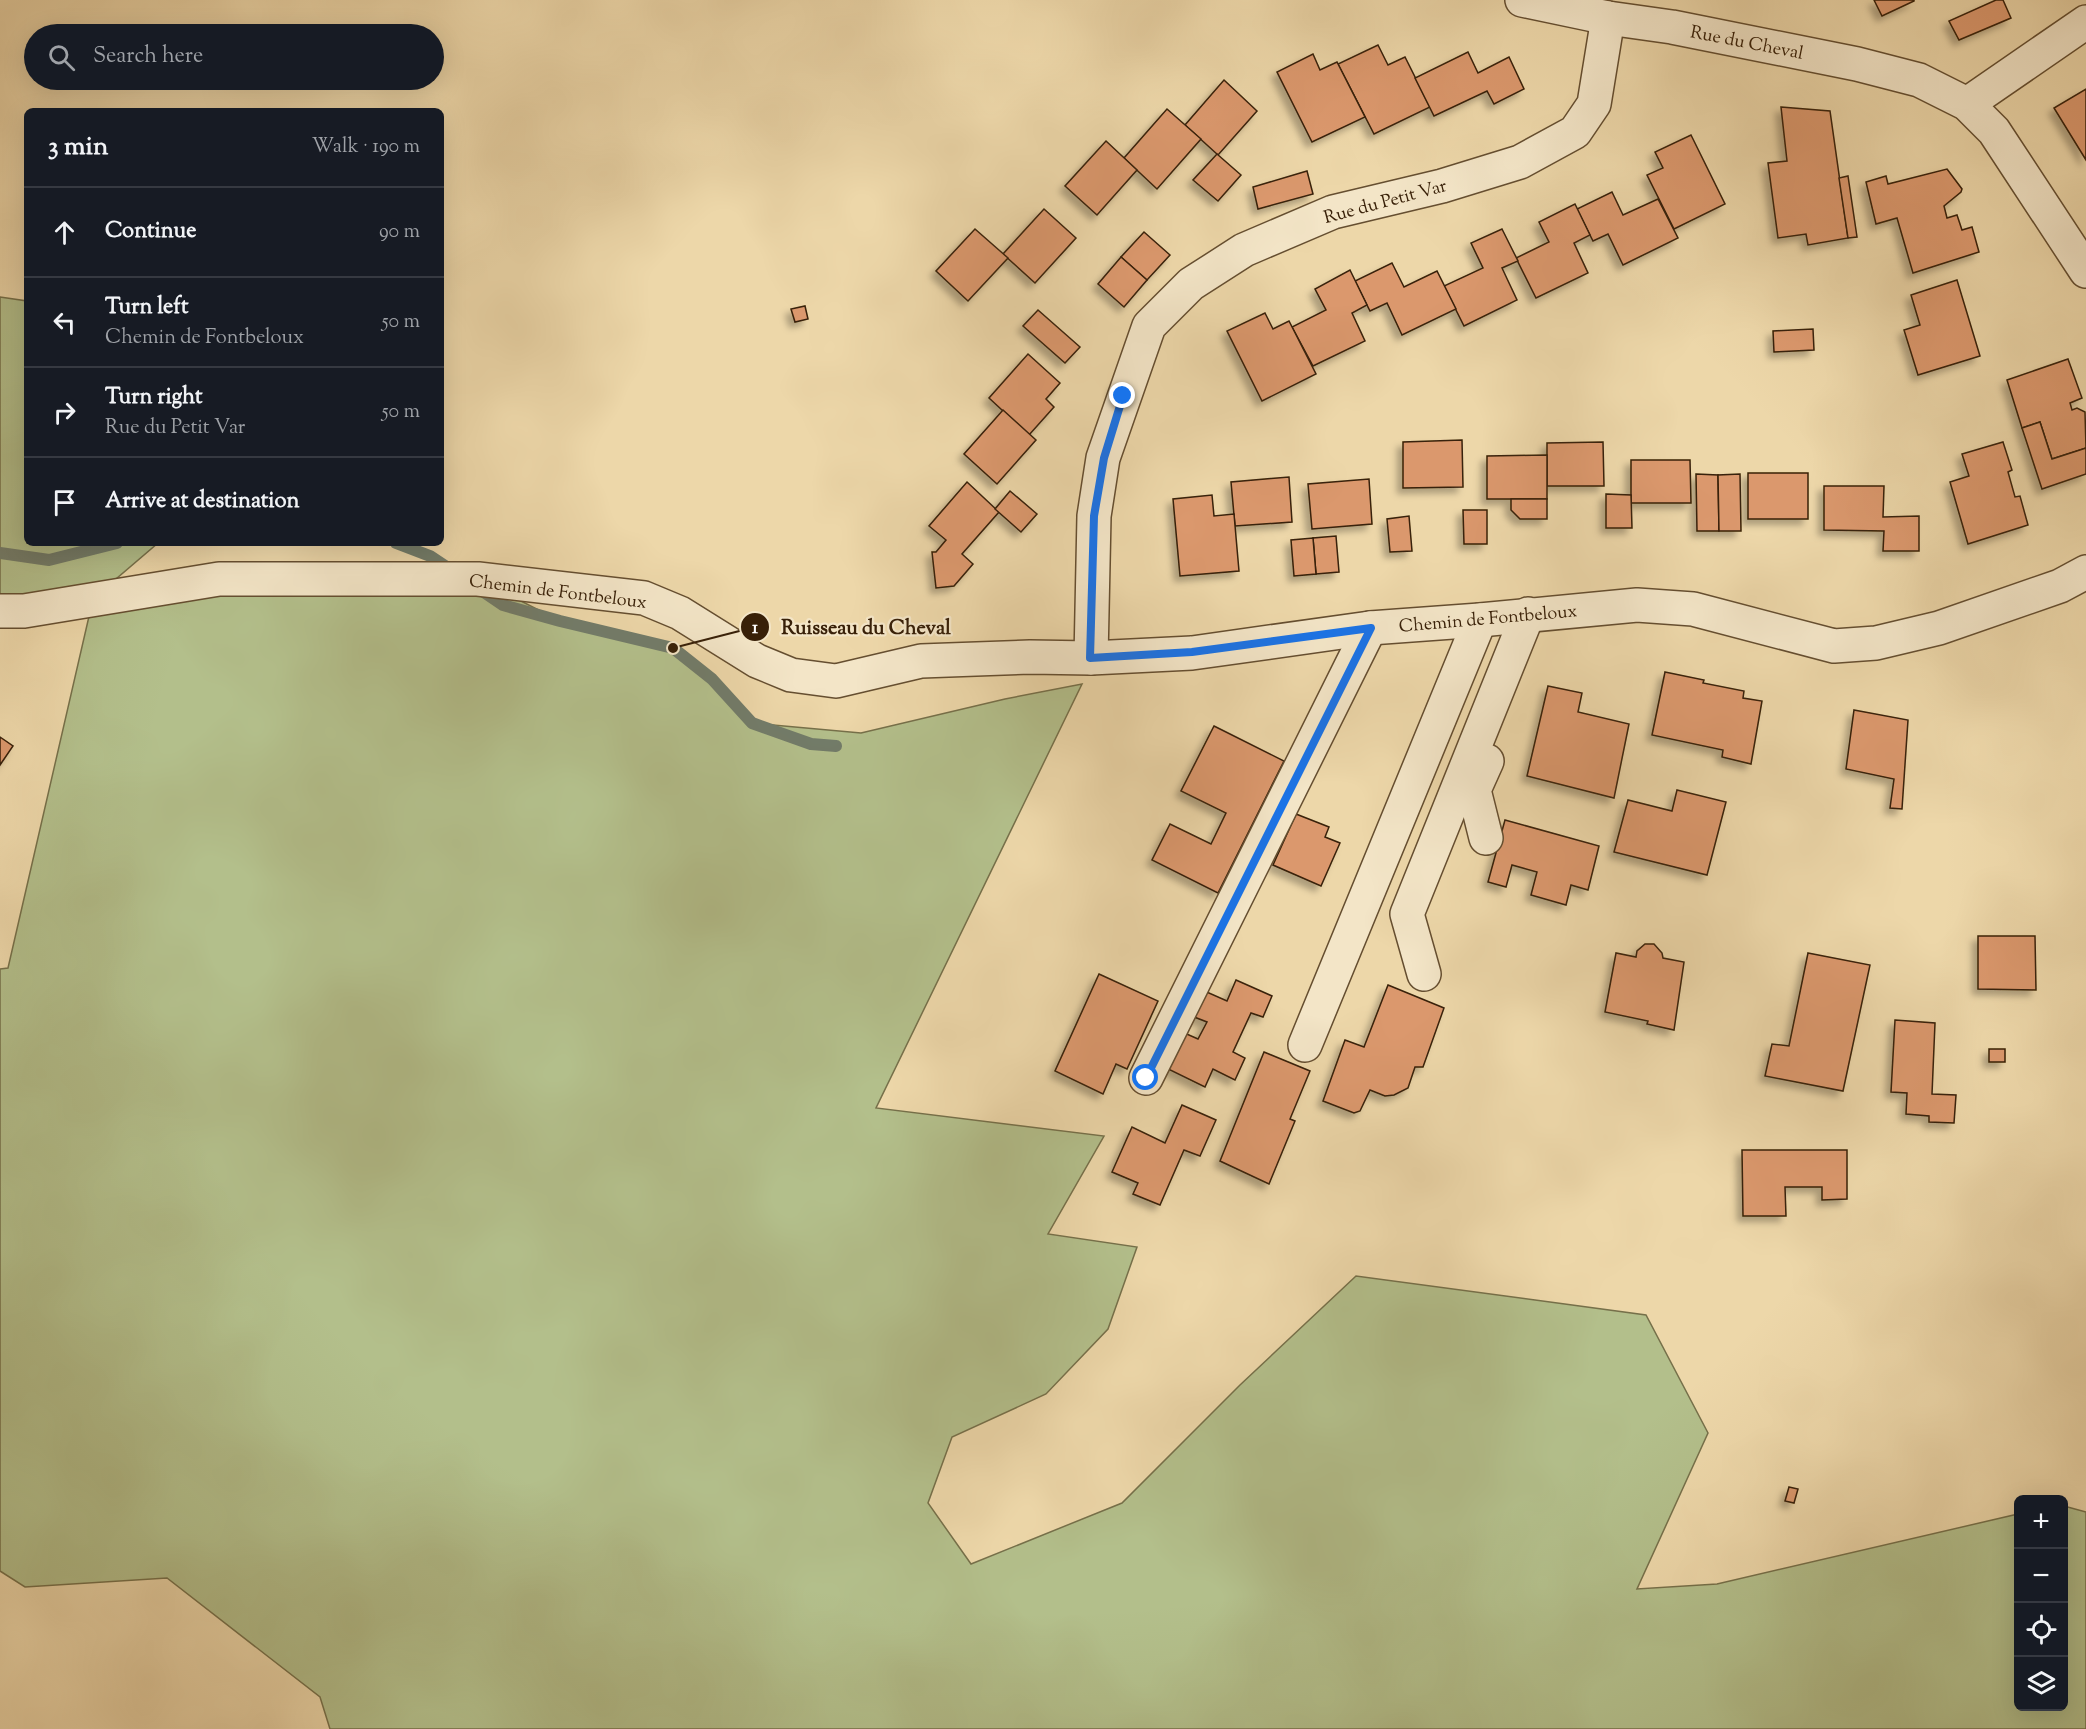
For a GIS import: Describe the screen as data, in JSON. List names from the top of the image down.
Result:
{
  "streets": {
    "street": ["Rue du Cheval", "Rue du Petit Var", "Chemin de Fontbeloux"]
  },
  "crossings": [
    ["Rue du Cheval", "Rue du Petit Var"],
    ["Rue du Petit Var", "Chemin de Fontbeloux"]
  ],
  "places": ["Ruisseau du Cheval"],
  "page": {
    "search": "Search here",
    "heading": ["3 min", "Walk · 190 m"],
    "list": [
      ["Continue", "90 m"],
      ["Turn left", "Chemin de Fontbeloux", "50 m"],
      ["Turn right", "Rue du Petit Var", "50 m"],
      "Arrive at destination"
    ],
    "map_buttons": ["+", "−"]
  }
}
